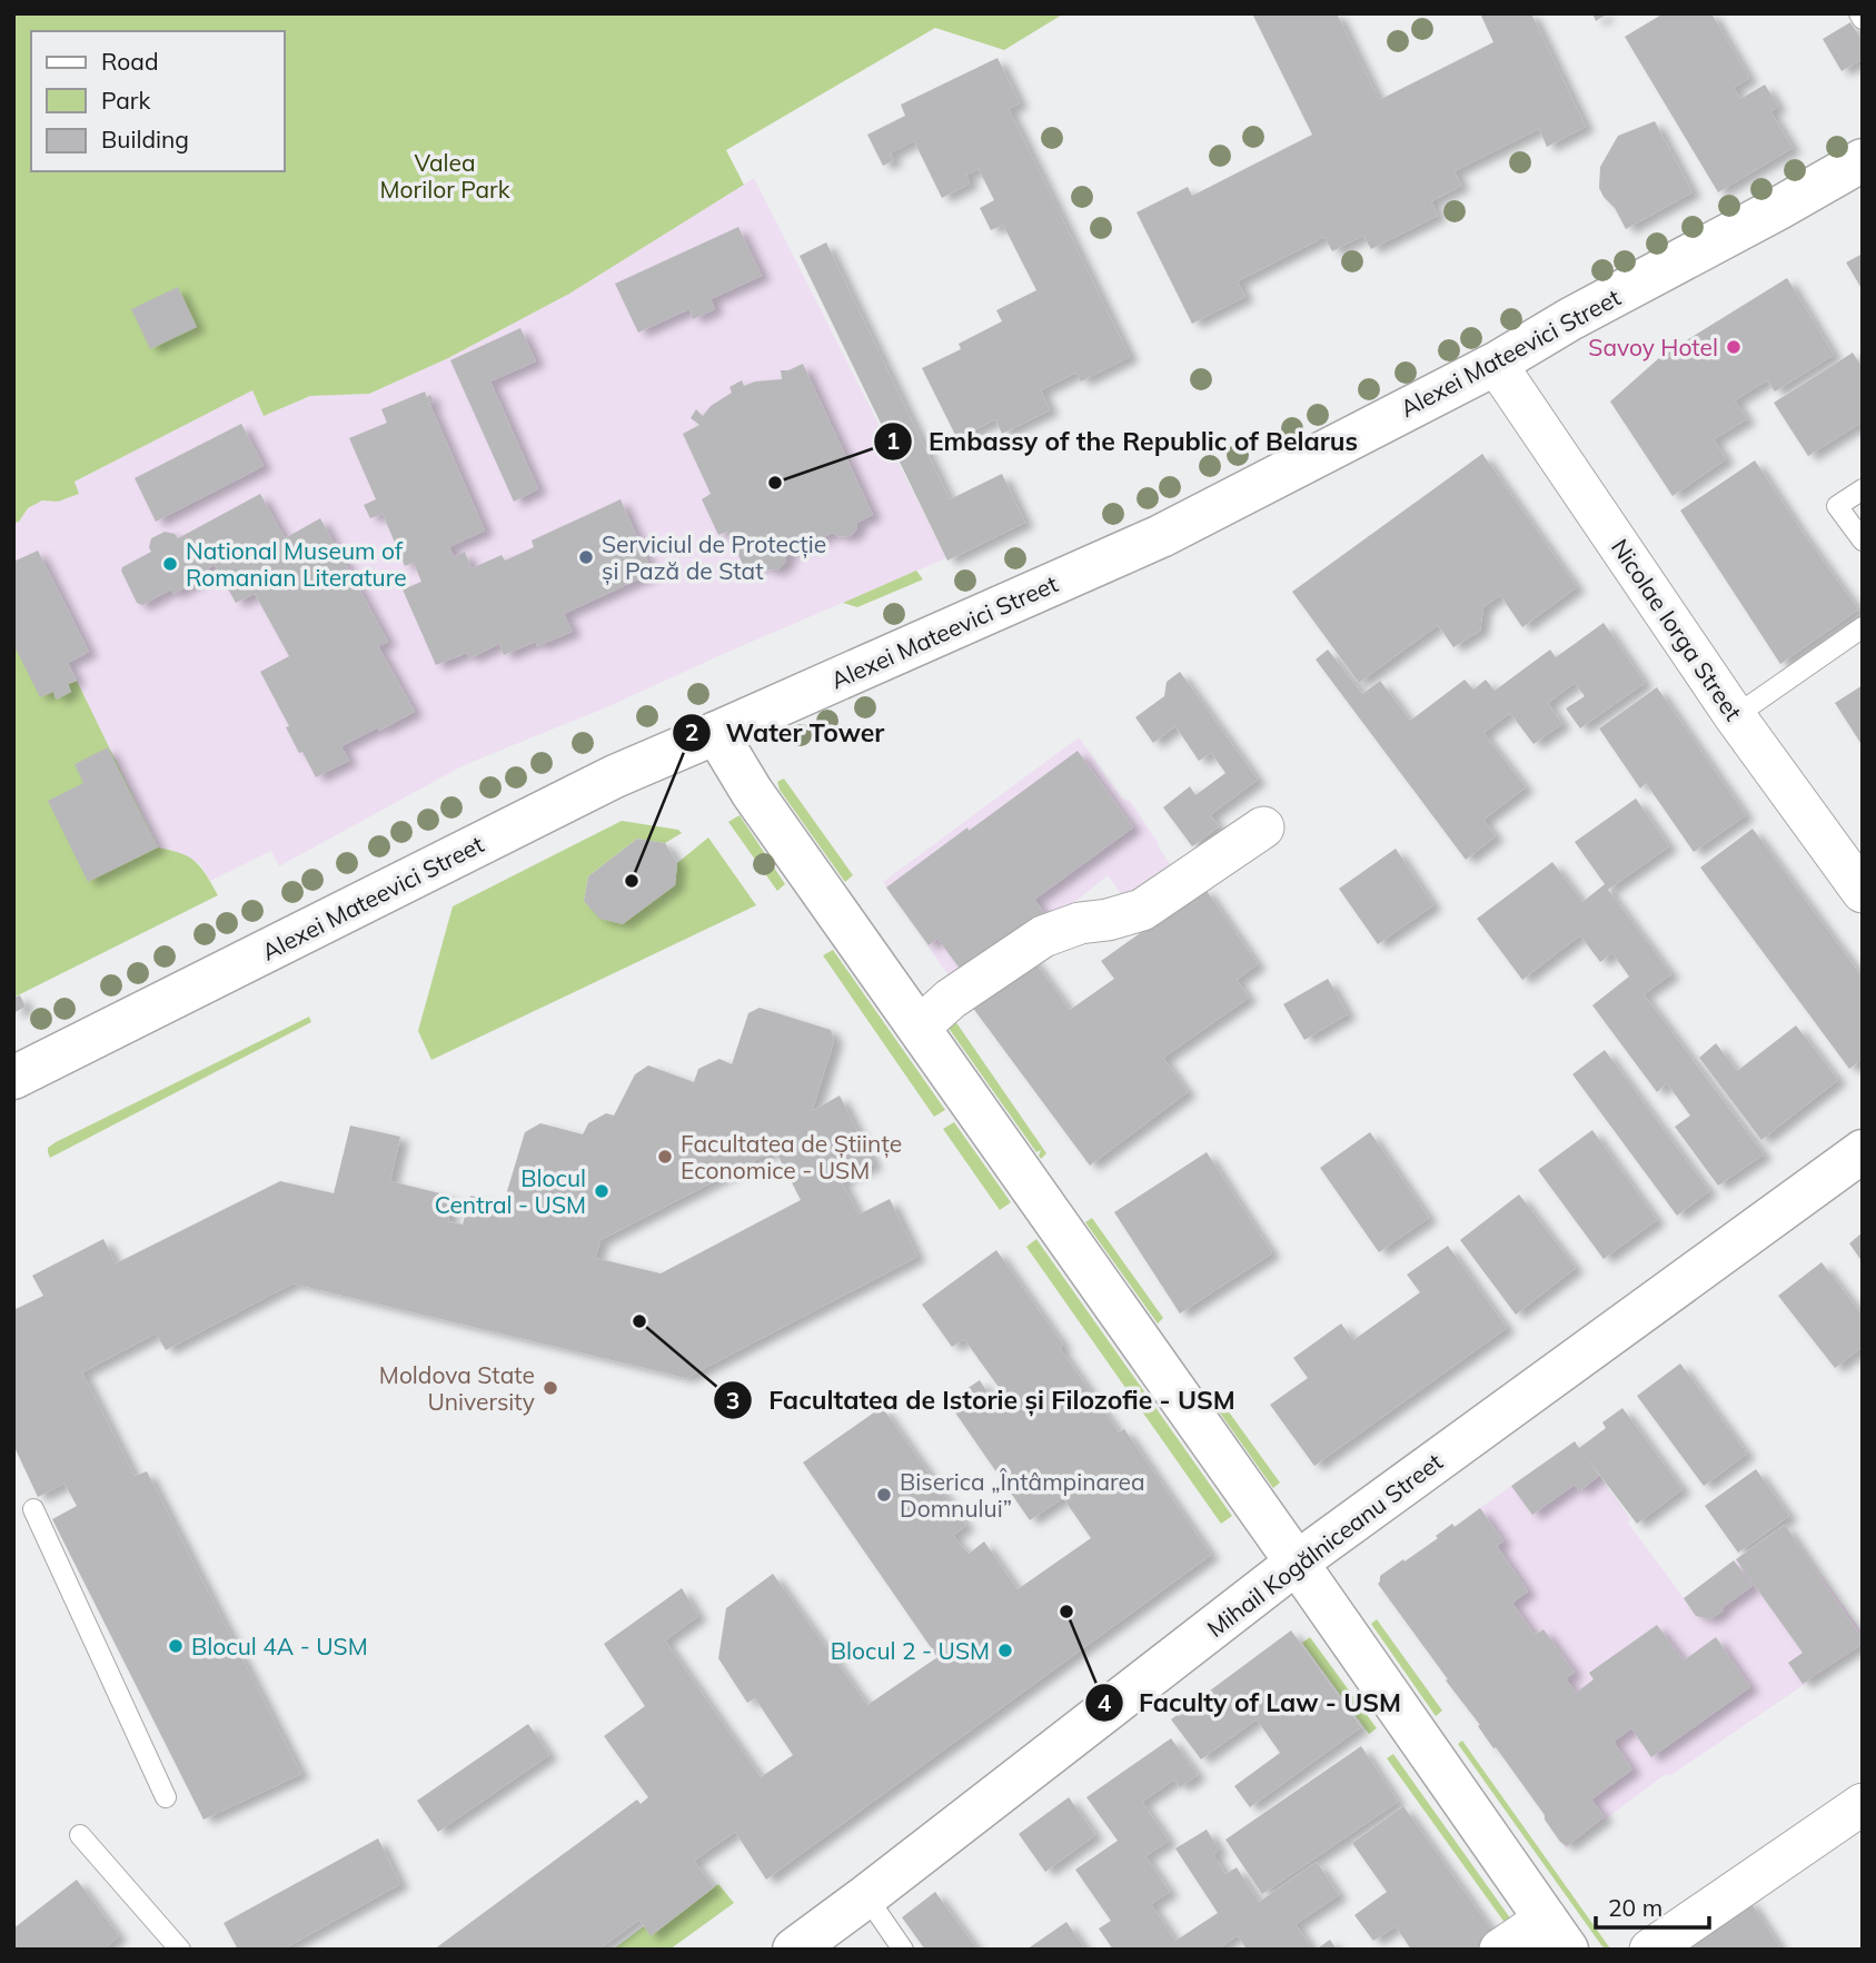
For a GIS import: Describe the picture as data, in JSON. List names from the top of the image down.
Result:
{
  "streets": {
    "main road": ["Alexei Mateevici Street", "Mihail Kogălniceanu Street"],
    "street": ["Nicolae Iorga Street"]
  },
  "crossings": [
    ["Alexei Mateevici Street", "Nicolae Iorga Street"]
  ],
  "parks": ["Valea Morilor Park"],
  "places": [
    "Savoy Hotel",
    "Embassy of the Republic of Belarus",
    "Serviciul de Protecție și Pază de Stat",
    "National Museum of Romanian Literature",
    "Water Tower",
    "Facultatea de Științe Economice - USM",
    "Blocul Central - USM",
    "Facultatea de Istorie și Filozofie - USM",
    "Moldova State University",
    "Biserica „Întâmpinarea Domnului”",
    "Faculty of Law - USM",
    "Blocul 4A - USM",
    "Blocul 2 - USM"
  ],
  "legend": ["Road", "Park", "Building"],
  "scale_bar": "20 m"
}
